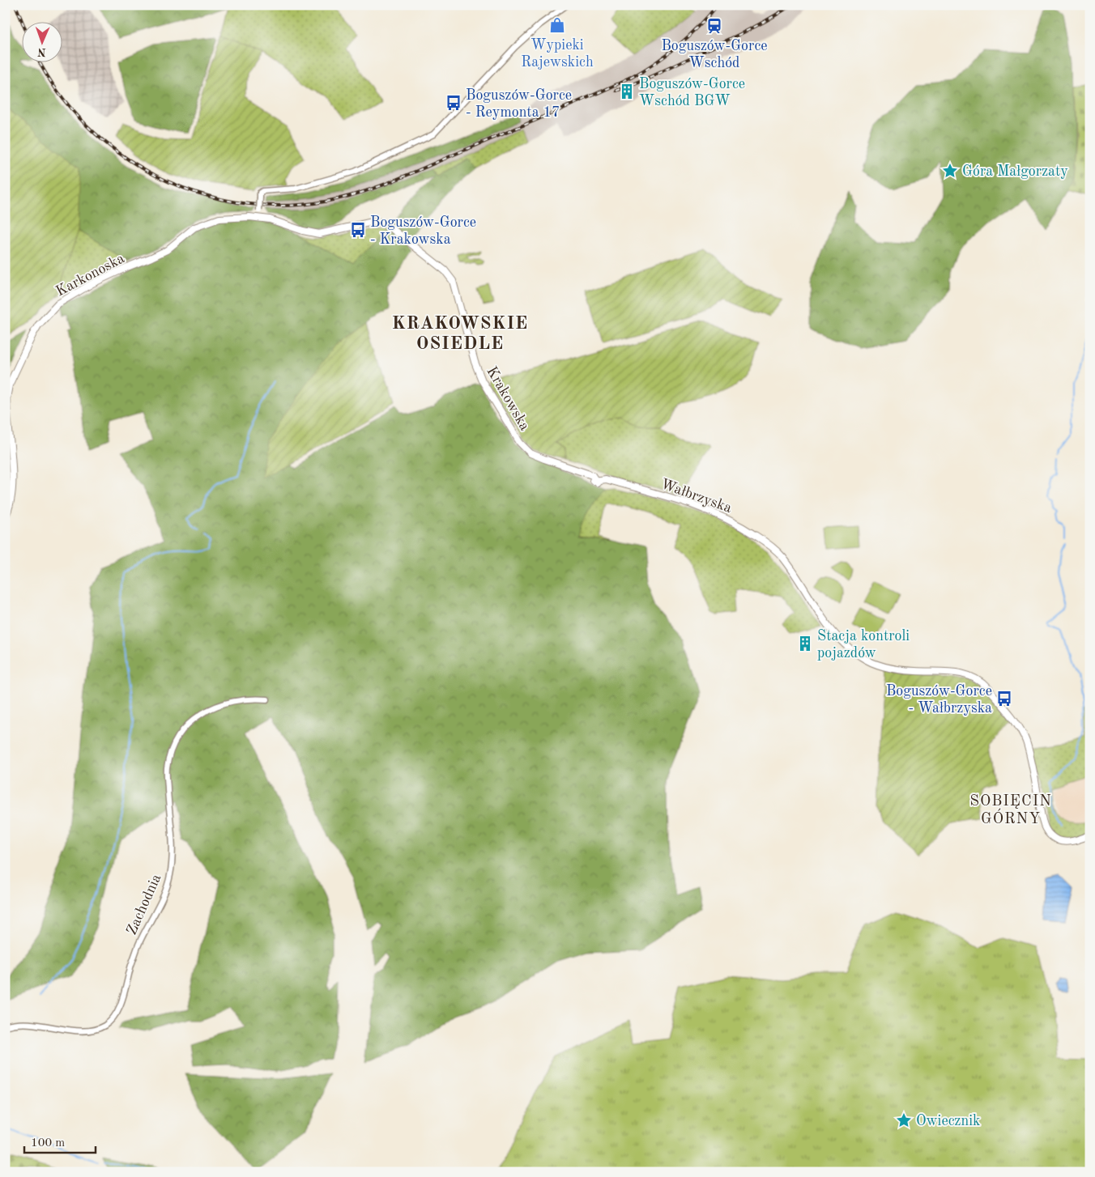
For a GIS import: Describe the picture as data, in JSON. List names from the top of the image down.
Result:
{
  "streets": {
    "main road": ["Karkonoska", "Krakowska", "Wałbrzyska"],
    "street": ["Zachodnia"]
  },
  "crossings": [
    ["Karkonoska", "Krakowska"],
    ["Krakowska", "Wałbrzyska"]
  ],
  "districts": ["KRAKOWSKIE OSIEDLE", "SOBIĘCIN GÓRNY"],
  "places": {
    "shop": ["Wypieki Rajewskich"],
    "station": ["Boguszów-Gorce Wschód"],
    "building": ["Boguszów-Gorce Wschód BGW", "Stacja kontroli pojazdów"],
    "bus stop": ["Boguszów-Gorce - Reymonta 17", "Boguszów-Gorce - Krakowska", "Boguszów-Gorce - Wałbrzyska"],
    "place": ["Góra Małgorzaty", "Owiecznik"]
  },
  "scale_bar": "100 m",
  "north": "bottom"
}
